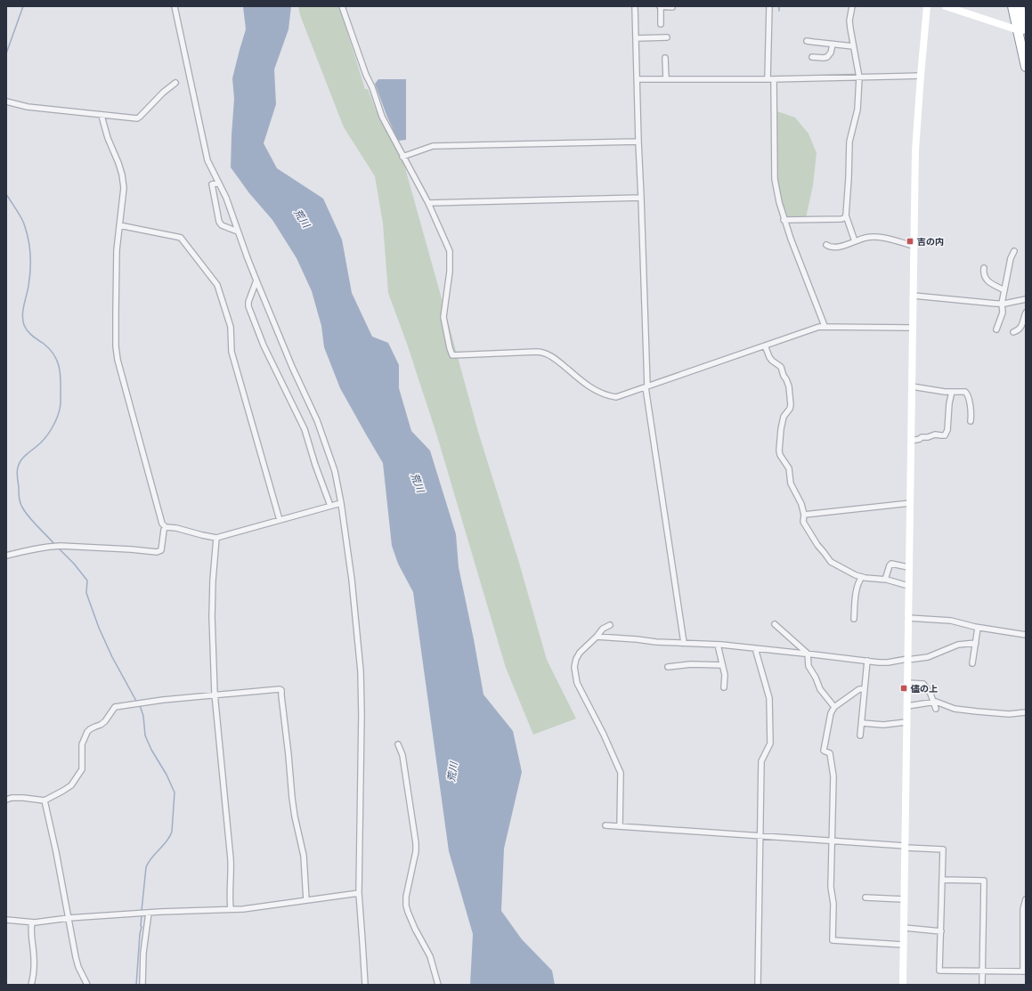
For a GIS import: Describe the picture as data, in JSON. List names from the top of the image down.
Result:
{
  "water": ["荒川"],
  "places": {
    "transit": ["吉の内", "儘の上"]
  }
}
